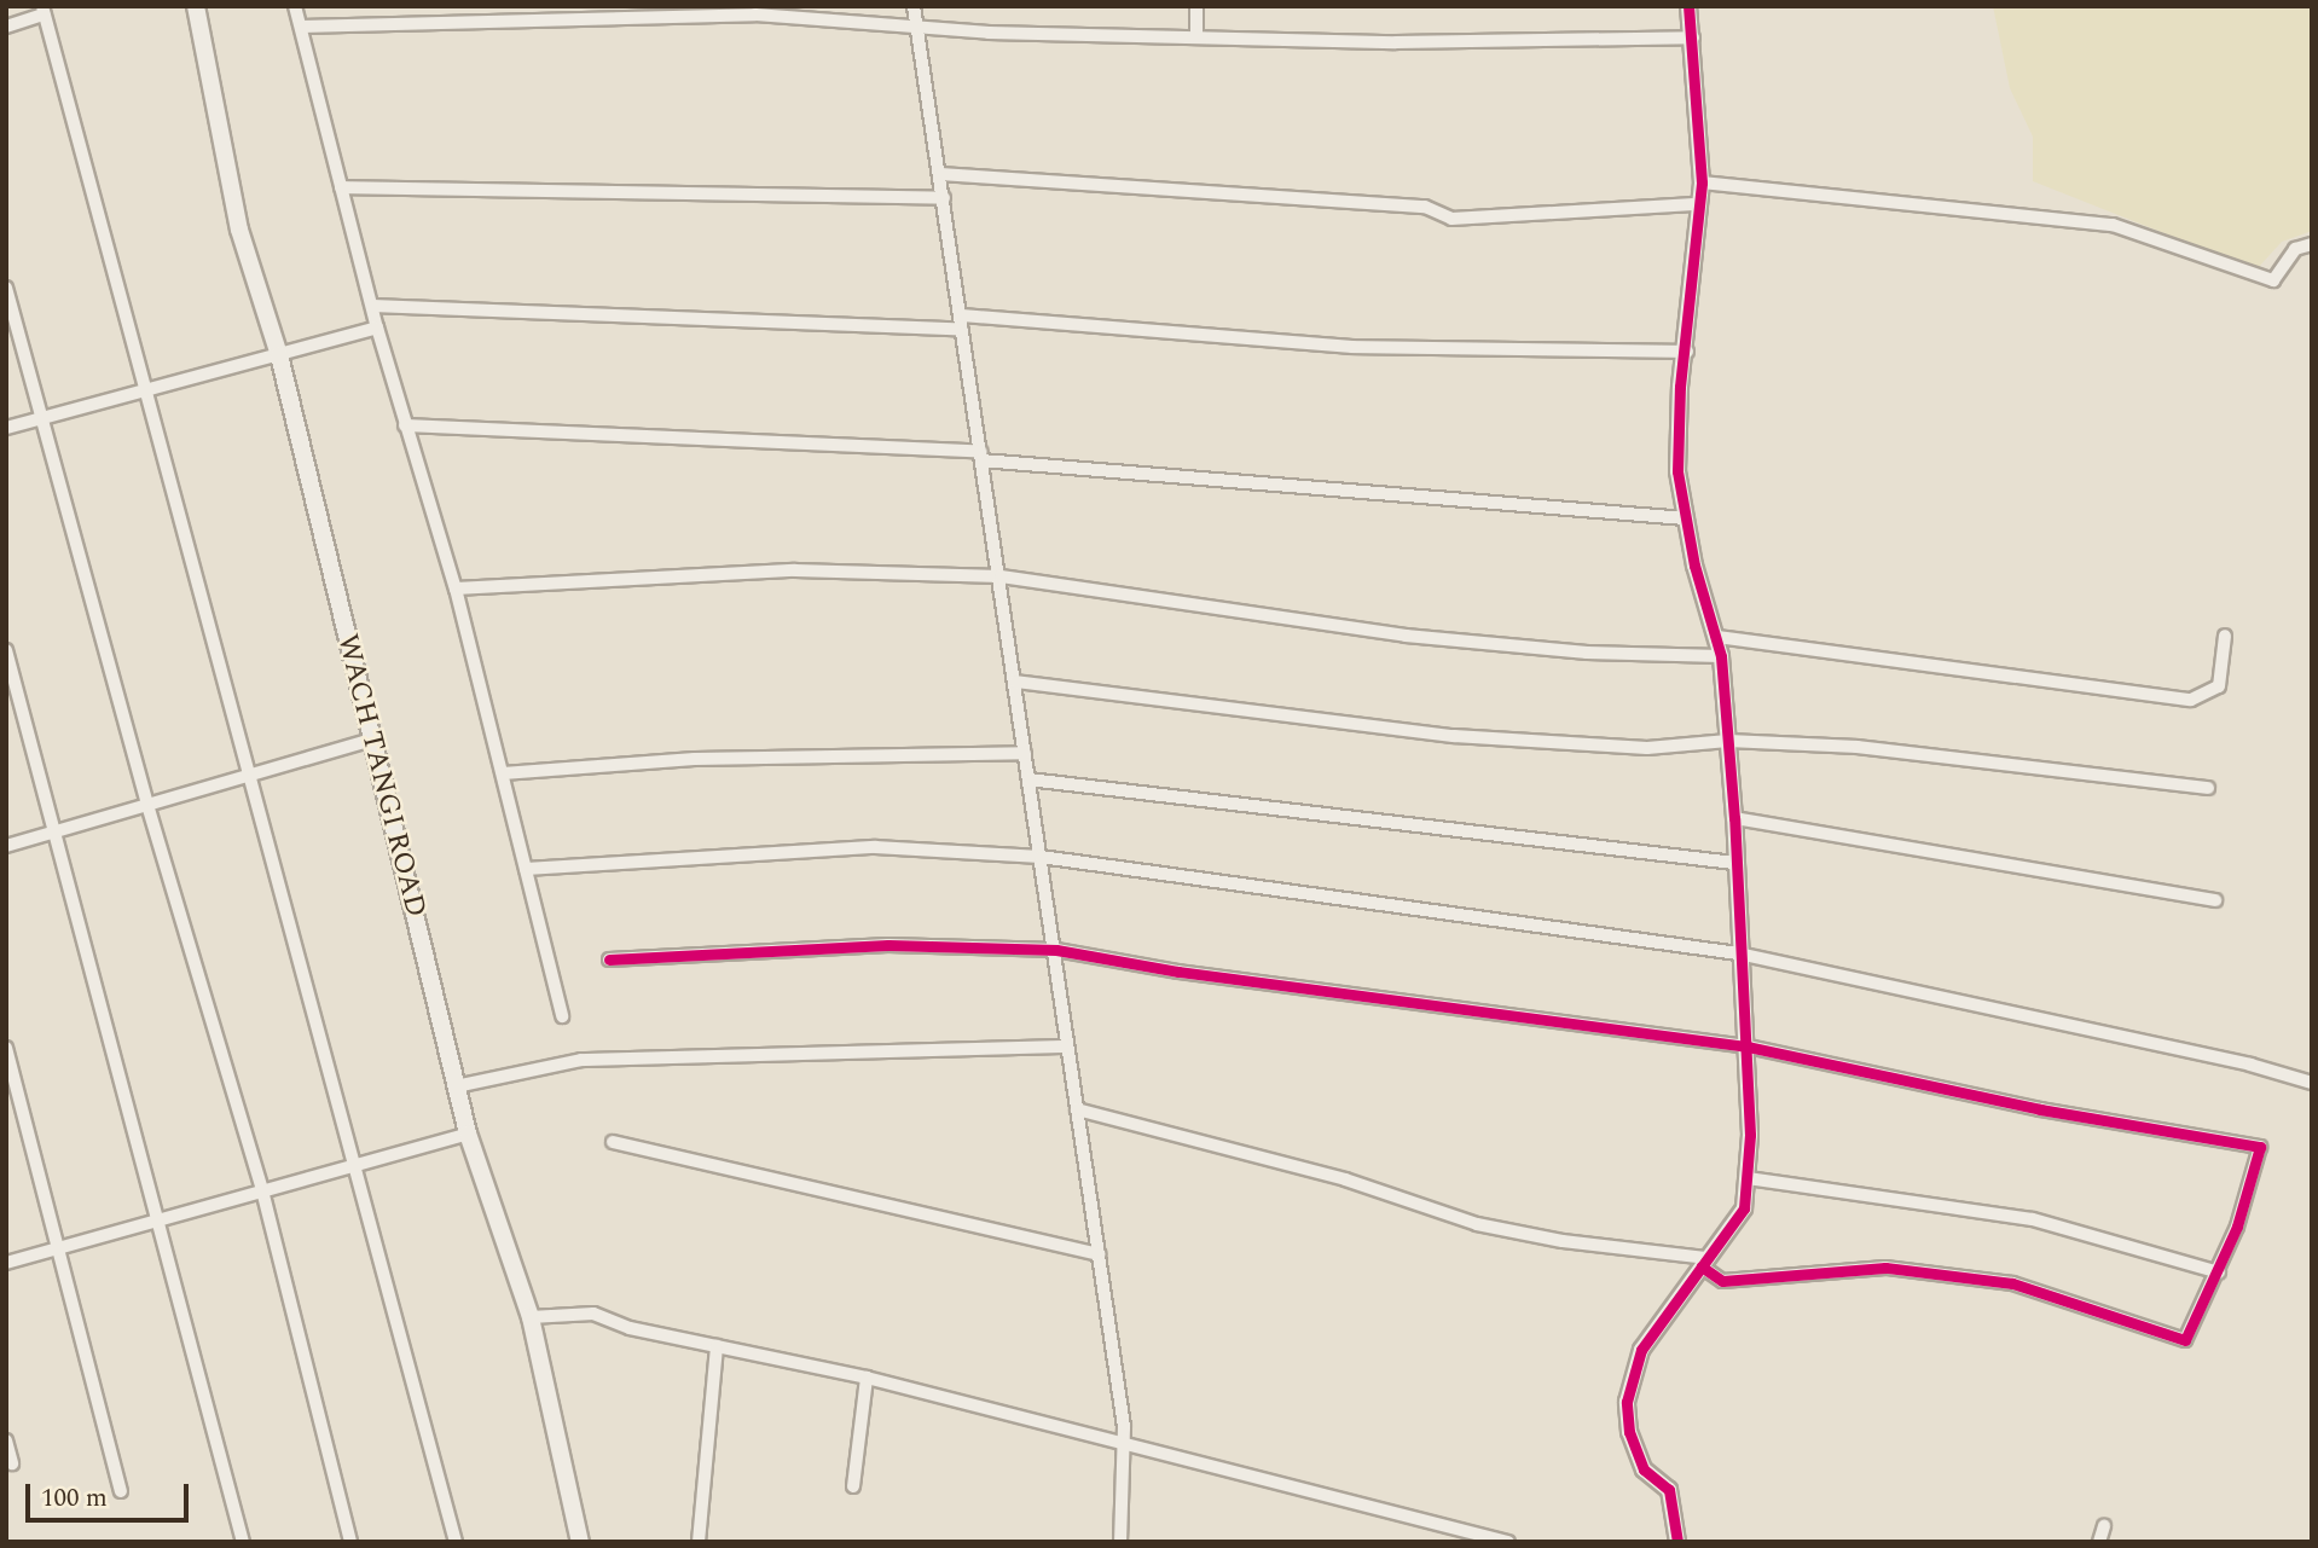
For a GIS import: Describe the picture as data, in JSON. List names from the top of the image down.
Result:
{
  "streets": {
    "main road": ["WACH TANGI ROAD"]
  },
  "scale_bar": "100 m"
}
